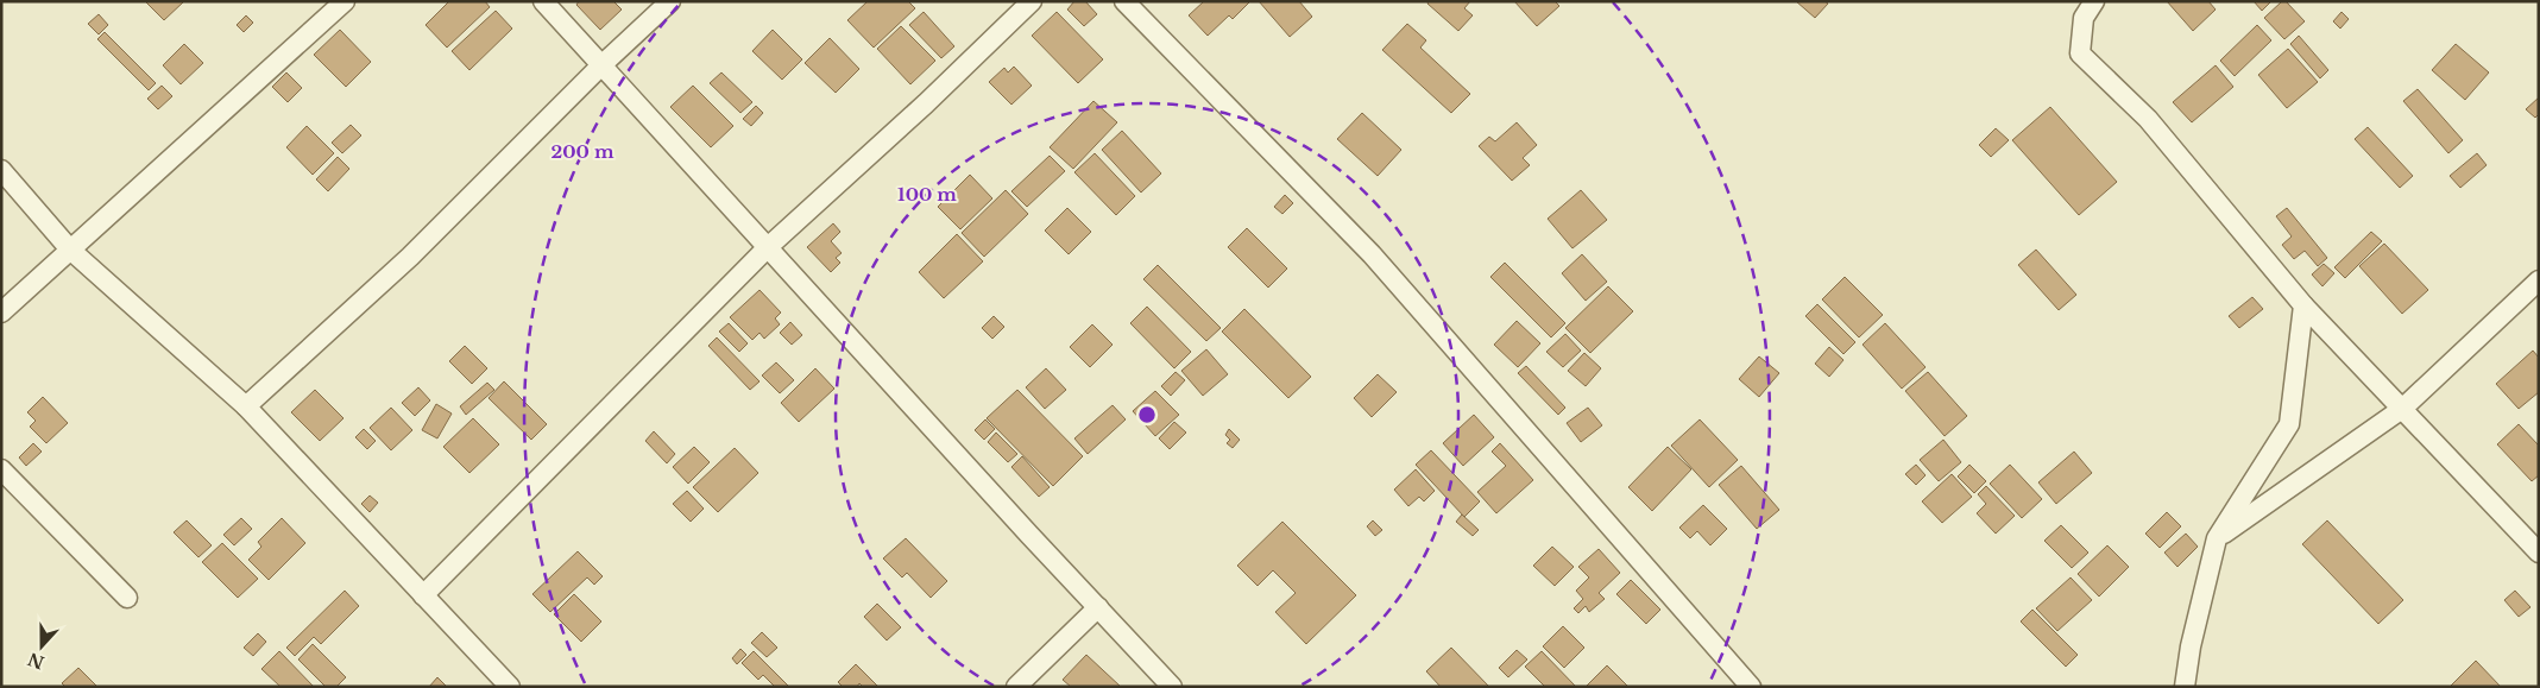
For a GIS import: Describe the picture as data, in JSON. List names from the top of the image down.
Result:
{
  "north": "bottom",
  "rings": ["200 m", "100 m"]
}
